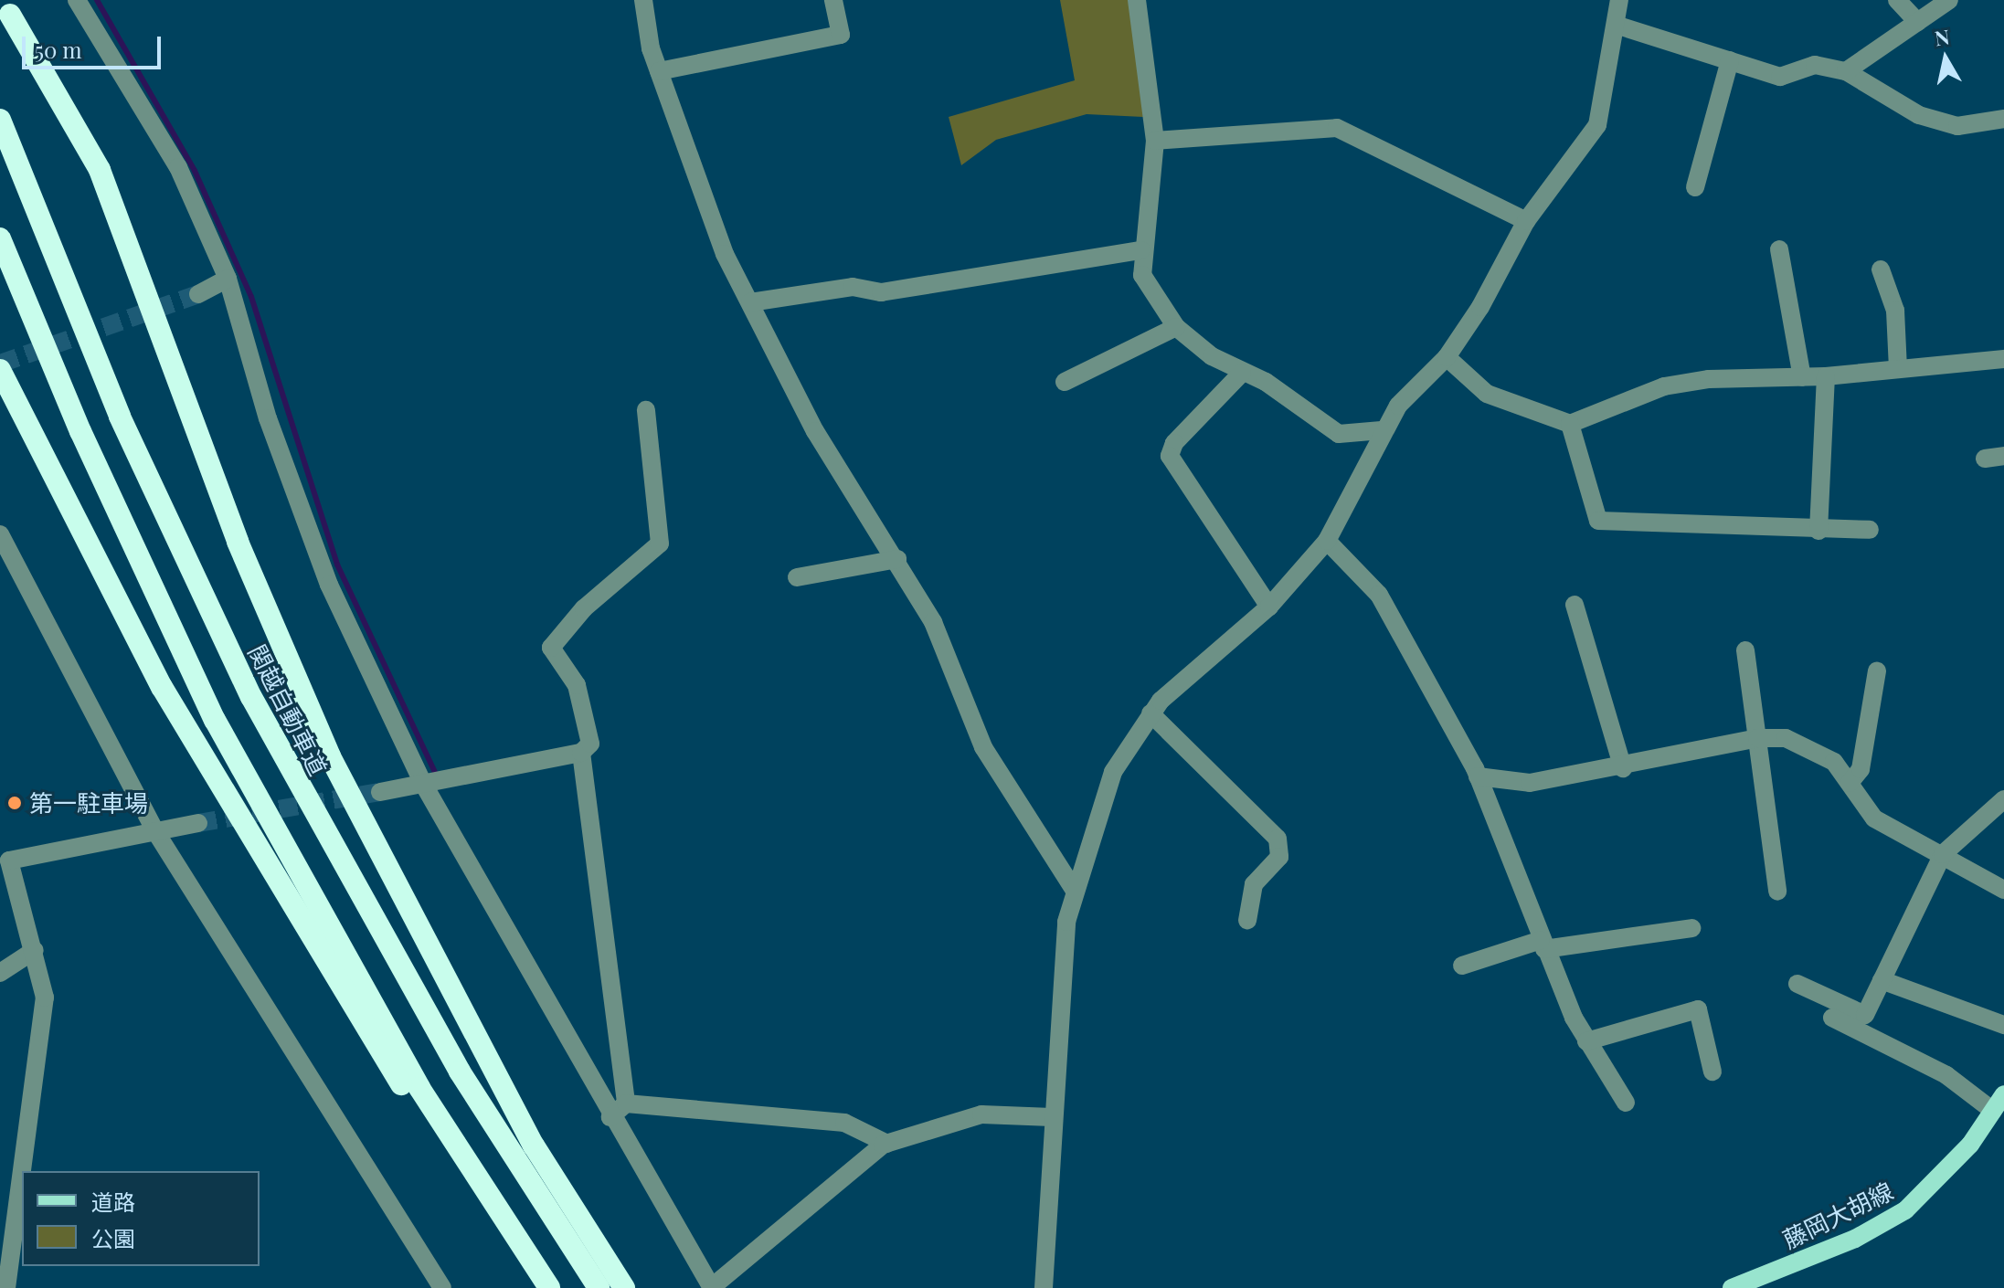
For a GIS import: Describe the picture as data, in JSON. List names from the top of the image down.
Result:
{
  "streets": {
    "highway": ["関越自動車道"],
    "main road": ["藤岡大胡線"]
  },
  "places": ["第一駐車場"],
  "legend": ["道路", "公園"],
  "scale_bar": "50 m",
  "north": "top"
}
